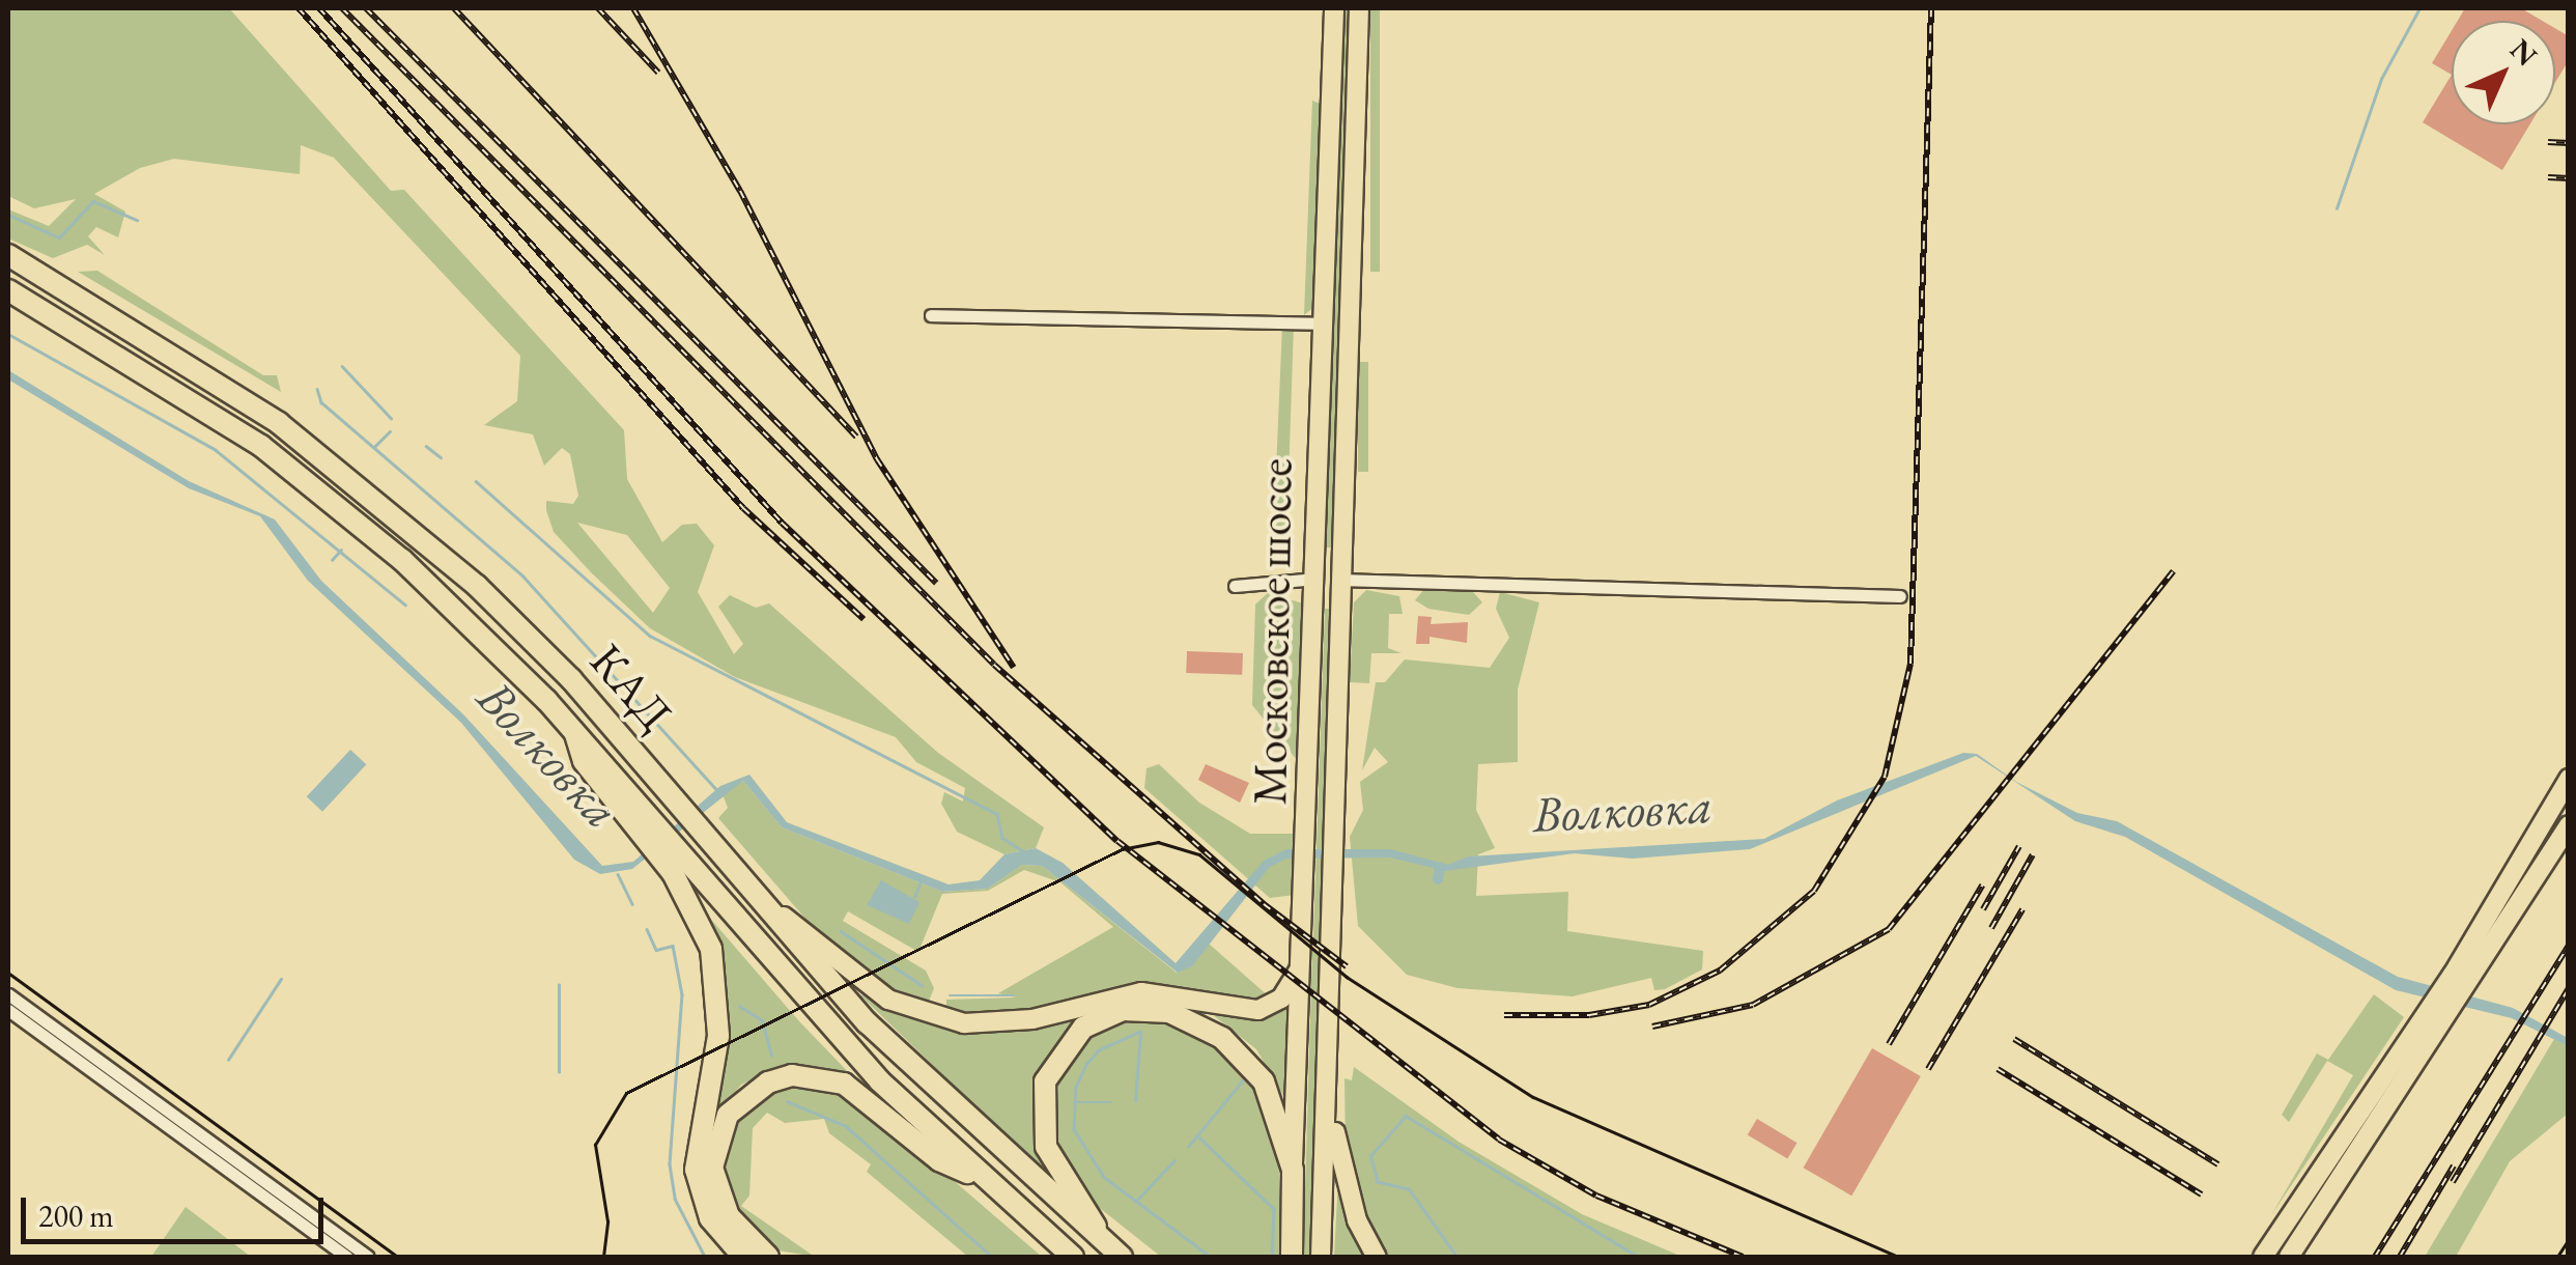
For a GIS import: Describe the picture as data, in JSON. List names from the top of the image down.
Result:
{
  "streets": {
    "highway": ["Московское шоссе", "КАД"]
  },
  "water": ["Волковка"],
  "scale_bar": "200 m",
  "north": "top right"
}
